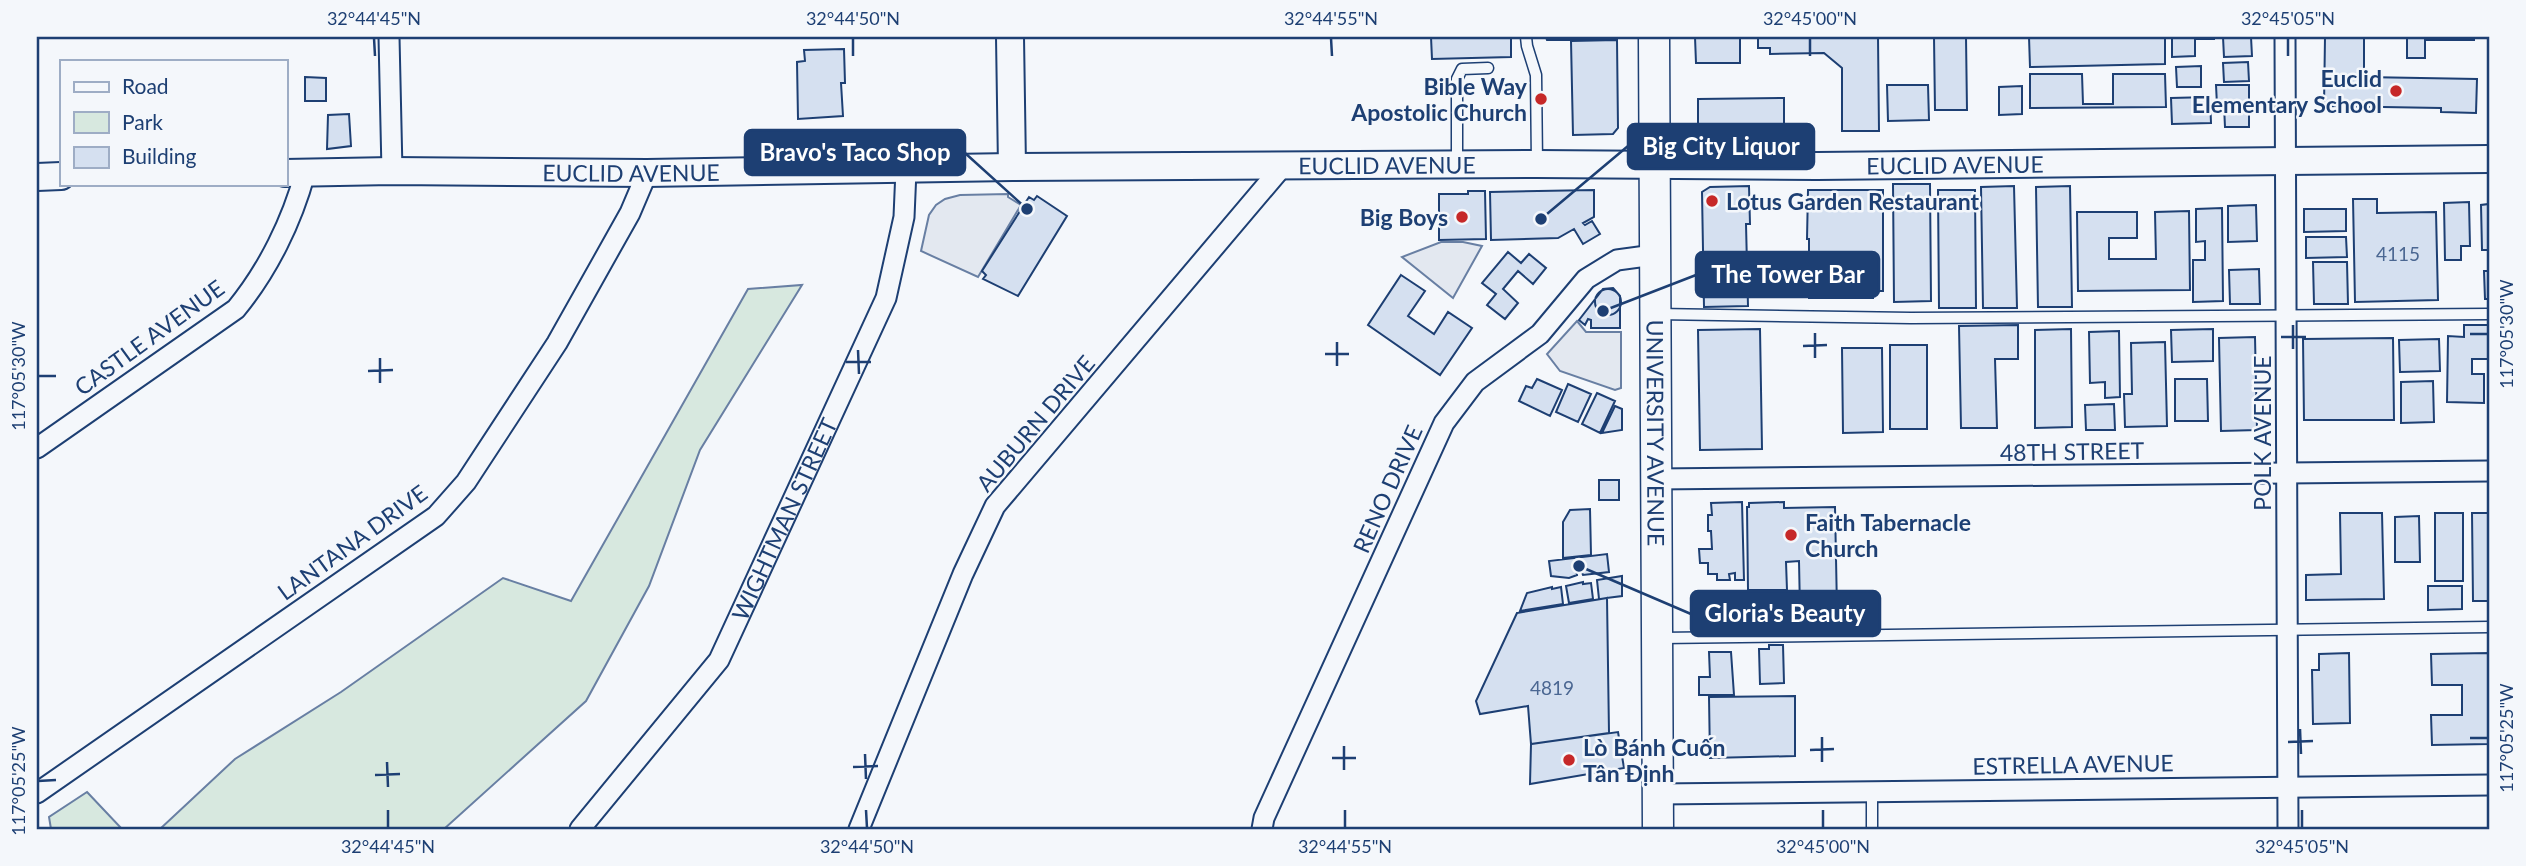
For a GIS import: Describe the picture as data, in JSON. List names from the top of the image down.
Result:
{
  "streets": {
    "main road": ["EUCLID AVENUE", "UNIVERSITY AVENUE"],
    "street": [
      "CASTLE AVENUE",
      "AUBURN DRIVE",
      "POLK AVENUE",
      "48TH STREET",
      "RENO DRIVE",
      "WIGHTMAN STREET",
      "LANTANA DRIVE",
      "ESTRELLA AVENUE"
    ]
  },
  "crossings": [
    ["EUCLID AVENUE", "CASTLE AVENUE"],
    ["EUCLID AVENUE", "AUBURN DRIVE"],
    ["EUCLID AVENUE", "UNIVERSITY AVENUE"],
    ["EUCLID AVENUE", "POLK AVENUE"],
    ["EUCLID AVENUE", "WIGHTMAN STREET"],
    ["EUCLID AVENUE", "LANTANA DRIVE"],
    ["UNIVERSITY AVENUE", "48TH STREET"],
    ["UNIVERSITY AVENUE", "RENO DRIVE"],
    ["UNIVERSITY AVENUE", "ESTRELLA AVENUE"],
    ["POLK AVENUE", "48TH STREET"],
    ["POLK AVENUE", "ESTRELLA AVENUE"]
  ],
  "places": [
    "Euclid Elementary School",
    "Bible Way Apostolic Church",
    "Lotus Garden Restaurant",
    "Bravo's Taco Shop",
    "Big Boys",
    "Big City Liquor",
    "The Tower Bar",
    "Faith Tabernacle Church",
    "Gloria's Beauty",
    "Lò Bánh Cuốn Tân Định"
  ],
  "house_numbers": ["4115", "4819"],
  "legend": ["Road", "Park", "Building"],
  "coordinates": [
    "32°44'45\"N",
    "32°44'50\"N",
    "32°44'55\"N",
    "32°45'00\"N",
    "32°45'05\"N",
    "117°05'30\"W",
    "117°05'25\"W"
  ]
}
